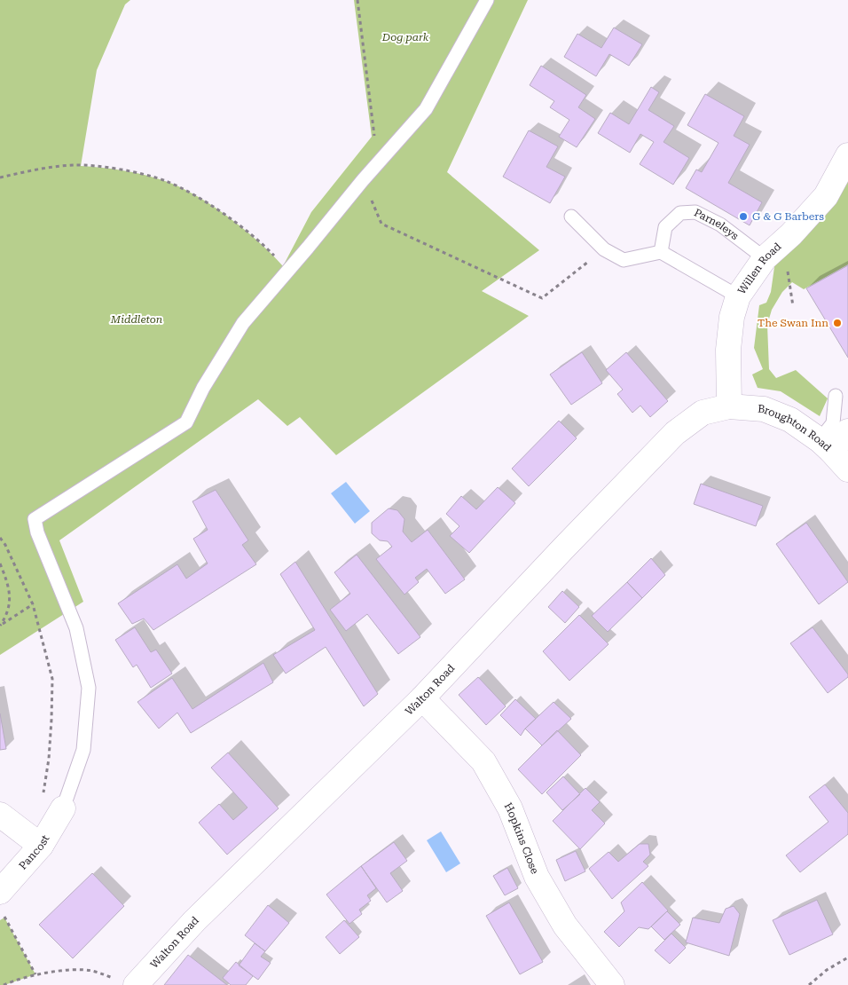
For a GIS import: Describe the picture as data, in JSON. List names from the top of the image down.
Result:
{
  "streets": {
    "street": [
      "Willen Road",
      "Broughton Road",
      "Walton Road",
      "Hopkins Close",
      "Pancost"
    ],
    "lane": ["Parneleys"]
  },
  "crossings": [
    ["Parneleys", "Willen Road"],
    ["Willen Road", "Broughton Road"],
    ["Willen Road", "Walton Road"],
    ["Broughton Road", "Walton Road"],
    ["Walton Road", "Hopkins Close"]
  ],
  "parks": ["Dog park", "Middleton"],
  "places": ["G & G Barbers", "The Swan Inn"]
}
